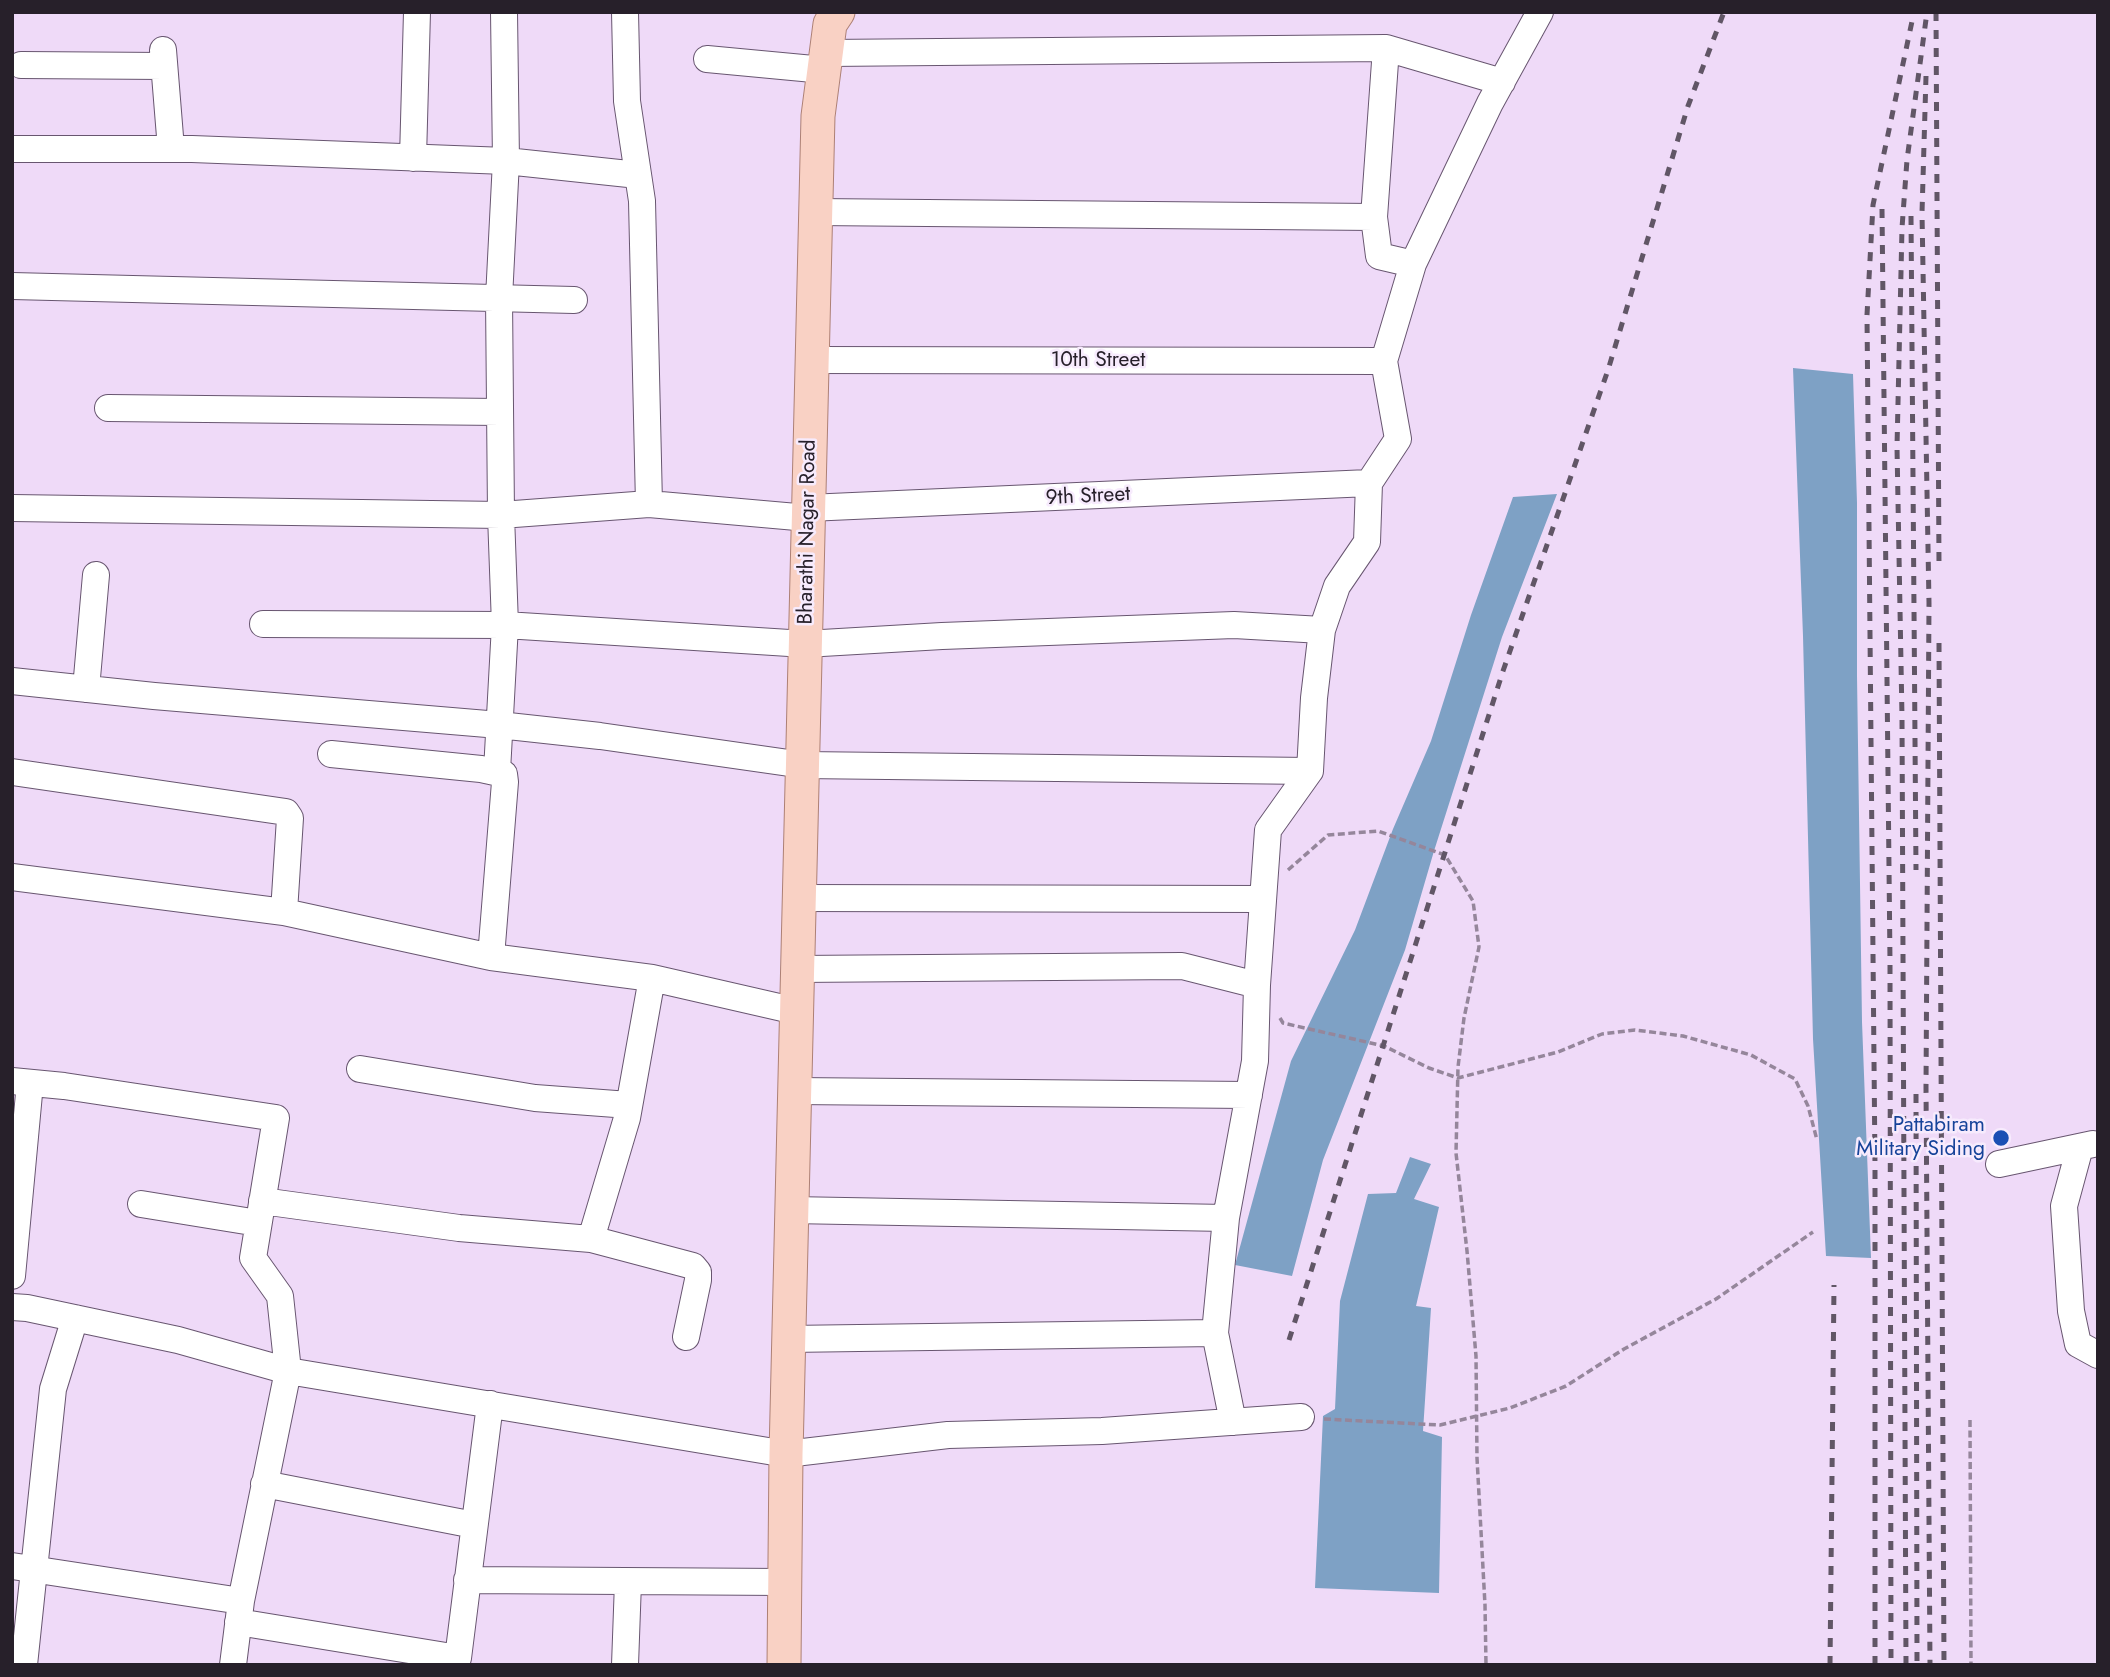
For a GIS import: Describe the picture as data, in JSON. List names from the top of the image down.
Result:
{
  "streets": {
    "main road": ["Bharathi Nagar Road"],
    "street": ["10th Street", "9th Street"]
  },
  "crossings": [
    ["10th Street", "Bharathi Nagar Road"],
    ["9th Street", "Bharathi Nagar Road"]
  ],
  "places": ["Pattabiram Military Siding"]
}
